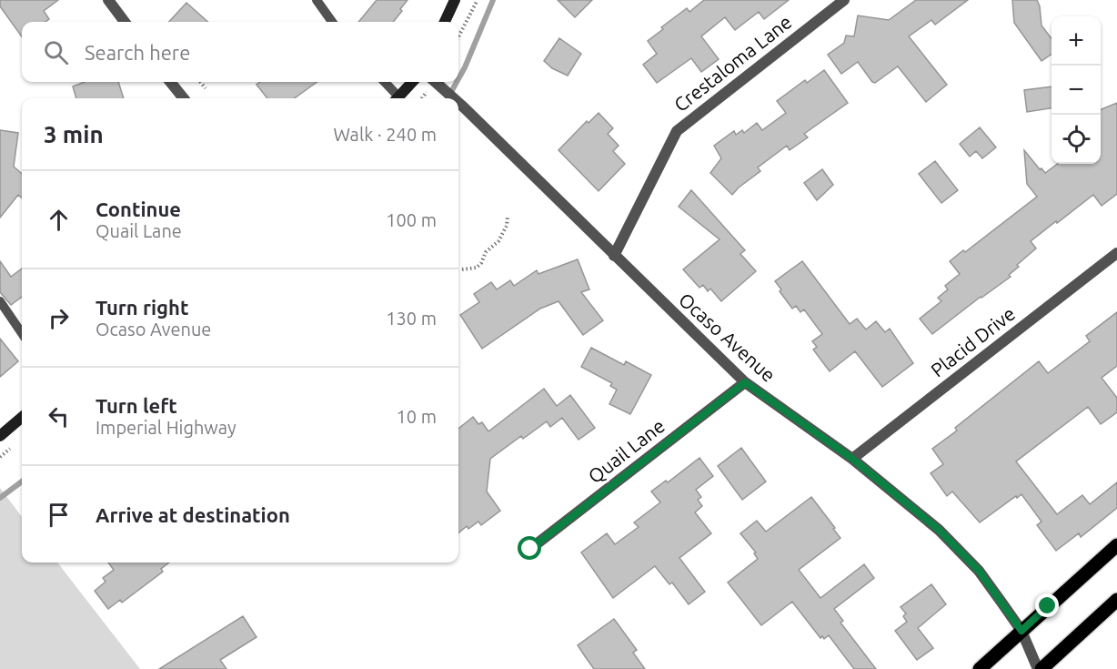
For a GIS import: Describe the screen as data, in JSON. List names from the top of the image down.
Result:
{
  "streets": {
    "street": [
      "Crestaloma Lane",
      "Ocaso Avenue",
      "Placid Drive",
      "Quail Lane"
    ]
  },
  "crossings": [
    ["Crestaloma Lane", "Ocaso Avenue"],
    ["Ocaso Avenue", "Placid Drive"],
    ["Ocaso Avenue", "Quail Lane"]
  ],
  "page": {
    "map_buttons": ["+", "−"],
    "search": "Search here",
    "heading": ["3 min", "Walk · 240 m"],
    "list": [
      ["Continue", "Quail Lane", "100 m"],
      ["Turn right", "Ocaso Avenue", "130 m"],
      ["Turn left", "Imperial Highway", "10 m"],
      "Arrive at destination"
    ]
  }
}
